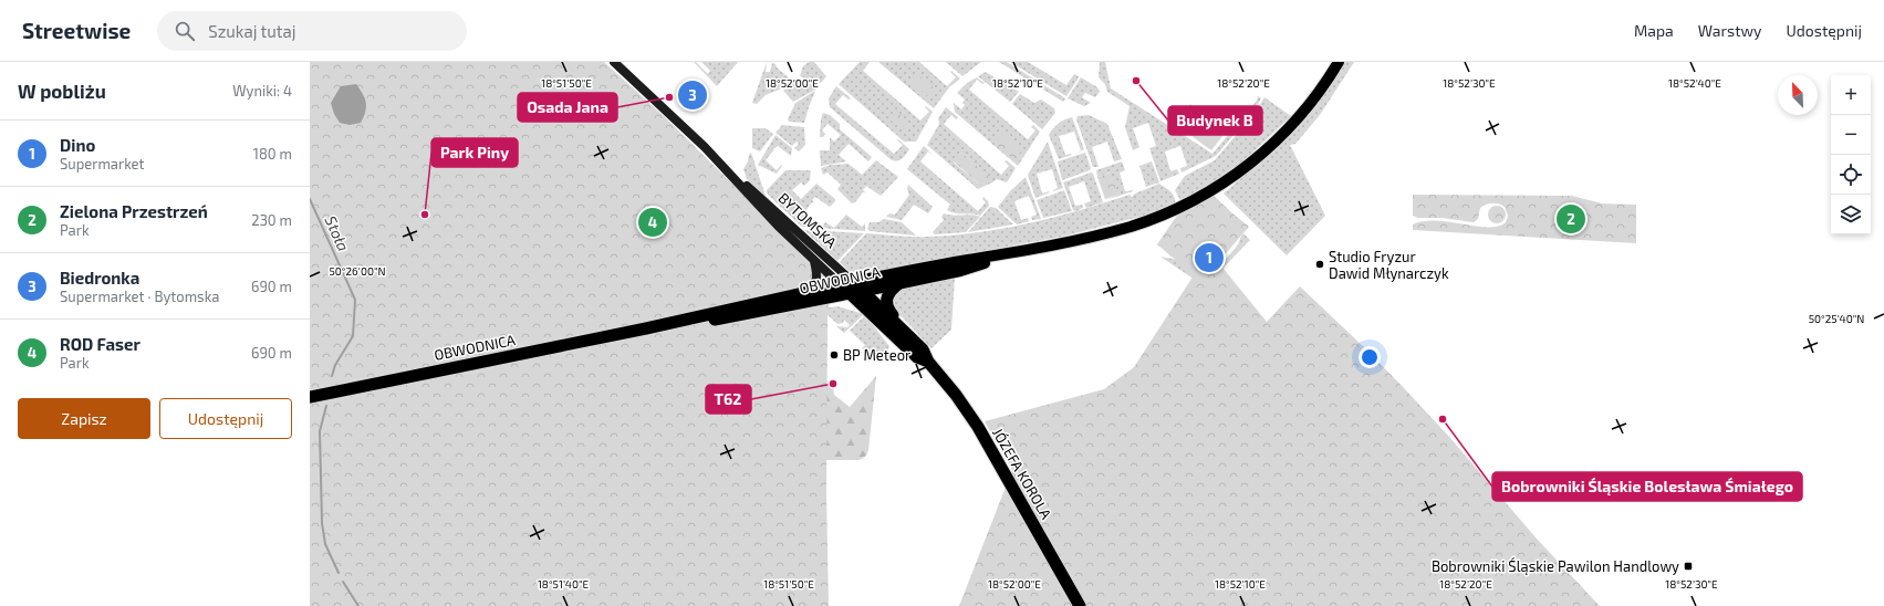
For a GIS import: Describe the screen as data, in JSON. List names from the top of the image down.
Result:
{
  "streets": {
    "highway": ["BYTOMSKA", "OBWODNICA", "JÓZEFA KOROLA"]
  },
  "crossings": [
    ["BYTOMSKA", "OBWODNICA"],
    ["BYTOMSKA", "JÓZEFA KOROLA"],
    ["OBWODNICA", "JÓZEFA KOROLA"]
  ],
  "water": ["Stoła"],
  "places": {
    "other": [
      "Budynek B",
      "Osada Jana",
      "Park Piny",
      "Studio Fryzur Dawid Młynarczyk",
      "BP Meteor",
      "T62",
      "Bobrowniki Śląskie Bolesława Śmiałego"
    ],
    "transit": ["Bobrowniki Śląskie Pawilon Handlowy"]
  },
  "north": "top left",
  "page": {
    "header": "Streetwise",
    "search": "Szukaj tutaj",
    "nav": ["Mapa", "Warstwy", "Udostępnij"],
    "heading": ["W pobliżu", "Wyniki: 4"],
    "map_buttons": ["+", "−"],
    "pins": [
      "3",
      "2",
      "4",
      "1"
    ],
    "list": [
      {
        "mark": "1",
        "name": "Dino",
        "note": "Supermarket",
        "value": "180 m"
      },
      {
        "mark": "2",
        "name": "Zielona Przestrzeń",
        "note": "Park",
        "value": "230 m"
      },
      {
        "mark": "3",
        "name": "Biedronka",
        "note": "Supermarket · Bytomska",
        "value": "690 m"
      },
      {
        "mark": "4",
        "name": "ROD Faser",
        "note": "Park",
        "value": "690 m"
      }
    ],
    "buttons": ["Zapisz", "Udostępnij"]
  },
  "coordinates": [
    "18°51'50\"E",
    "18°52'00\"E",
    "18°52'10\"E",
    "18°52'20\"E",
    "18°52'30\"E",
    "18°52'40\"E",
    "50°26'00\"N",
    "50°25'40\"N",
    "18°51'40\"E"
  ]
}
